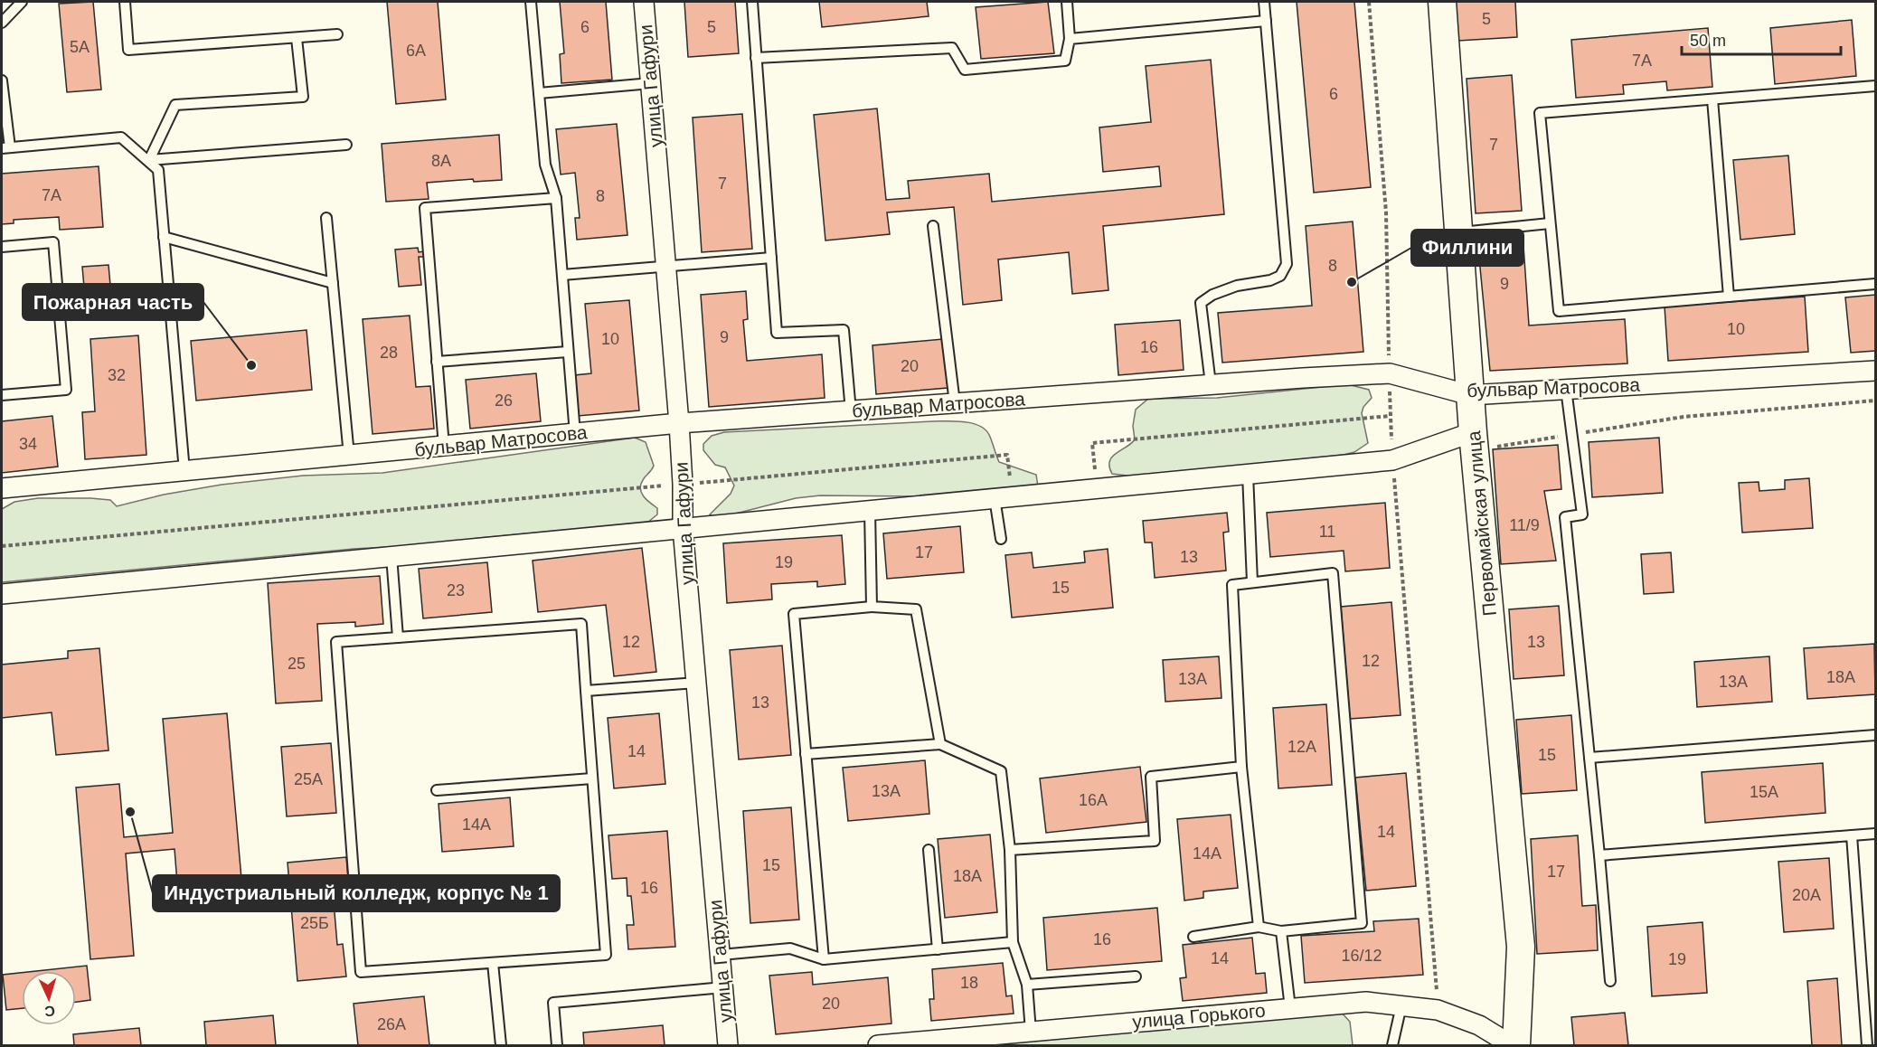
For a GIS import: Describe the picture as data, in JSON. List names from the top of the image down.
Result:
{
  "streets": {
    "street": [
      "улица Гафури",
      "бульвар Матросова",
      "Первомайская улица",
      "улица Горького"
    ]
  },
  "crossings": [
    ["улица Гафури", "бульвар Матросова"],
    ["бульвар Матросова", "Первомайская улица"],
    ["Первомайская улица", "улица Горького"]
  ],
  "places": ["Филлини", "Пожарная часть", "Индустриальный колледж, корпус № 1"],
  "house_numbers": [
    "5",
    "6",
    "5",
    "5А",
    "6А",
    "7А",
    "6",
    "7",
    "8А",
    "7",
    "7А",
    "8",
    "8",
    "9",
    "10",
    "9",
    "10",
    "16",
    "28",
    "20",
    "32",
    "26",
    "34",
    "11/9",
    "11",
    "17",
    "13",
    "19",
    "15",
    "23",
    "12",
    "13",
    "12",
    "25",
    "18А",
    "13А",
    "13А",
    "13",
    "12А",
    "14",
    "15",
    "25А",
    "13А",
    "15А",
    "16А",
    "14А",
    "14",
    "14А",
    "15",
    "17",
    "18А",
    "16",
    "20А",
    "25Б",
    "16",
    "16/12",
    "14",
    "19",
    "18",
    "20",
    "26А"
  ],
  "scale_bar": "50 m",
  "north": "bottom"
}
